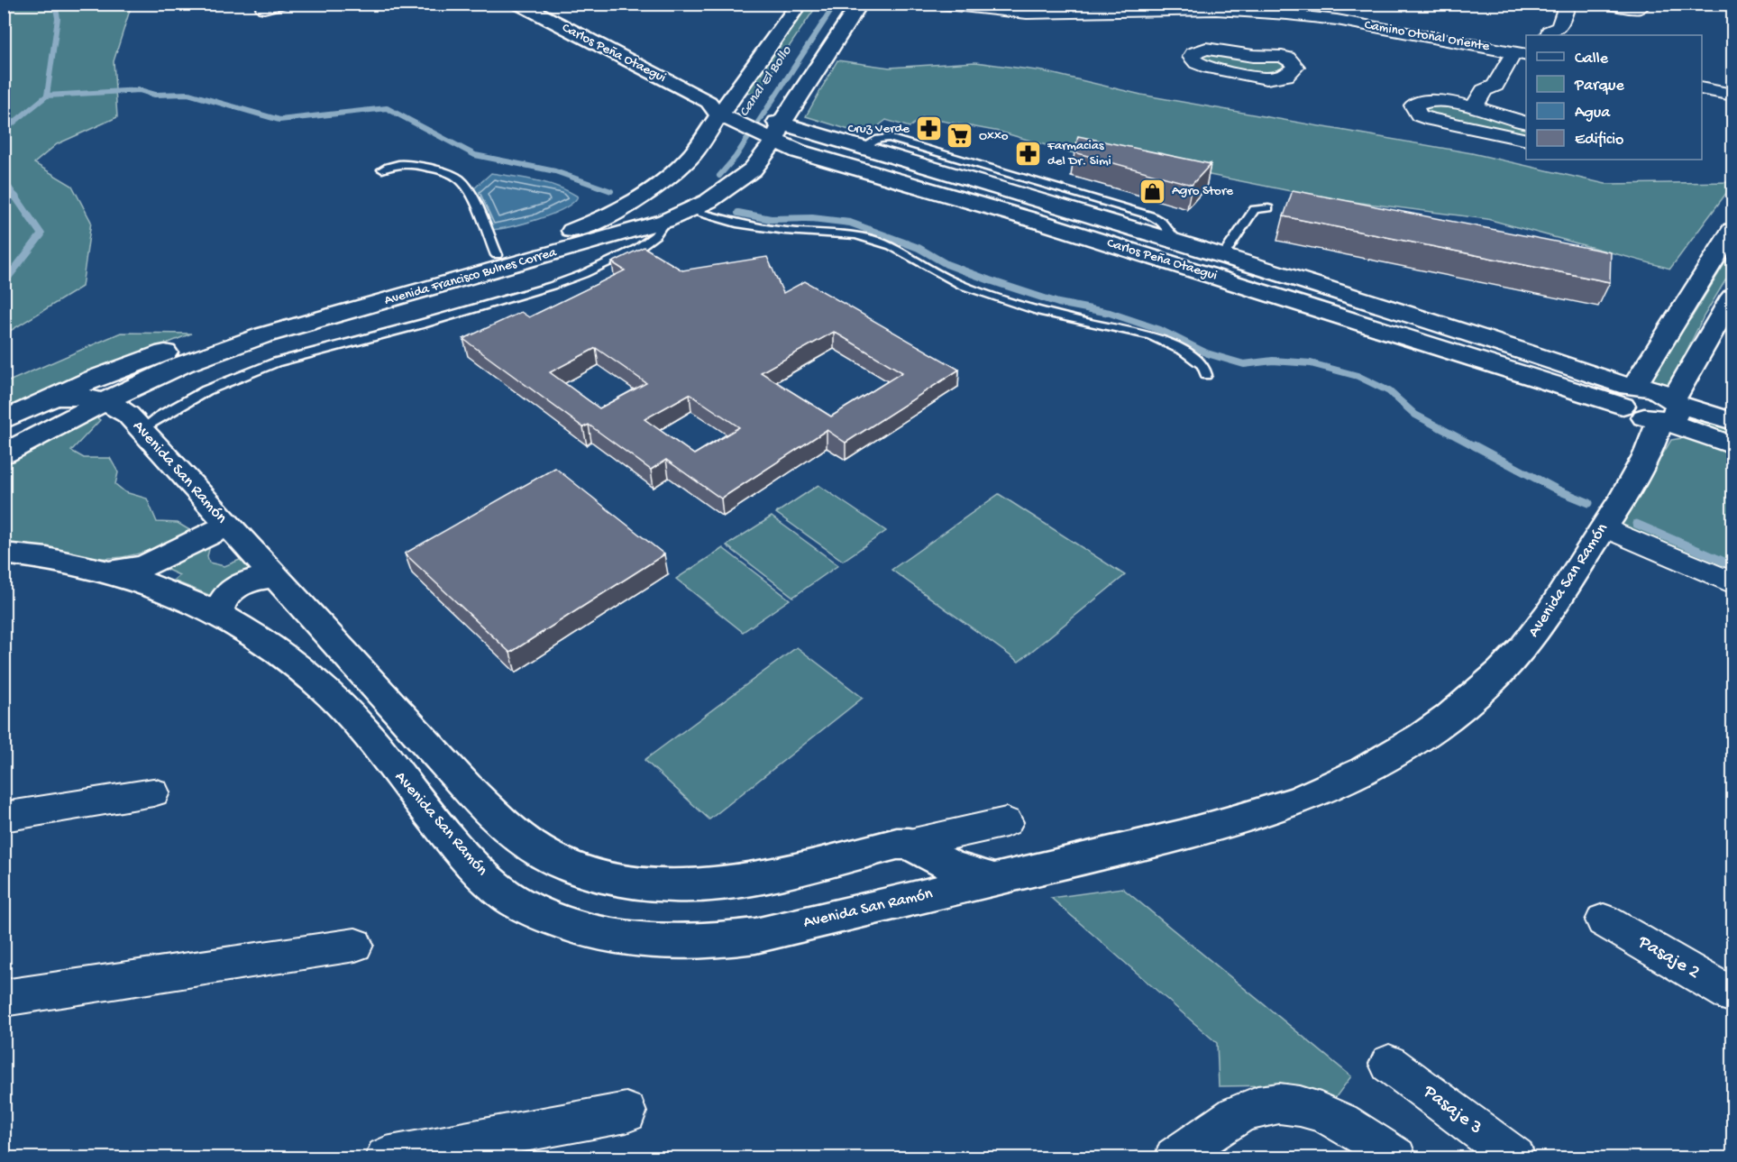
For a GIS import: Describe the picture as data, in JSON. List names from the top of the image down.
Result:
{
  "streets": {
    "street": [
      "Camino Otoñal Oriente",
      "Carlos Peña Otaegui",
      "Avenida Francisco Bulnes Correa",
      "Avenida San Ramón",
      "Pasaje 2",
      "Pasaje 3"
    ]
  },
  "crossings": [
    ["Carlos Peña Otaegui", "Avenida Francisco Bulnes Correa"],
    ["Avenida Francisco Bulnes Correa", "Avenida San Ramón"]
  ],
  "water": ["Canal El Bollo"],
  "places": {
    "pharmacy": ["Cruz Verde", "Farmacias del Dr. Simi"],
    "supermarket": ["Oxxo"],
    "shop": ["Agro Store"]
  },
  "legend": [
    "Calle",
    "Parque",
    "Agua",
    "Edificio"
  ]
}
